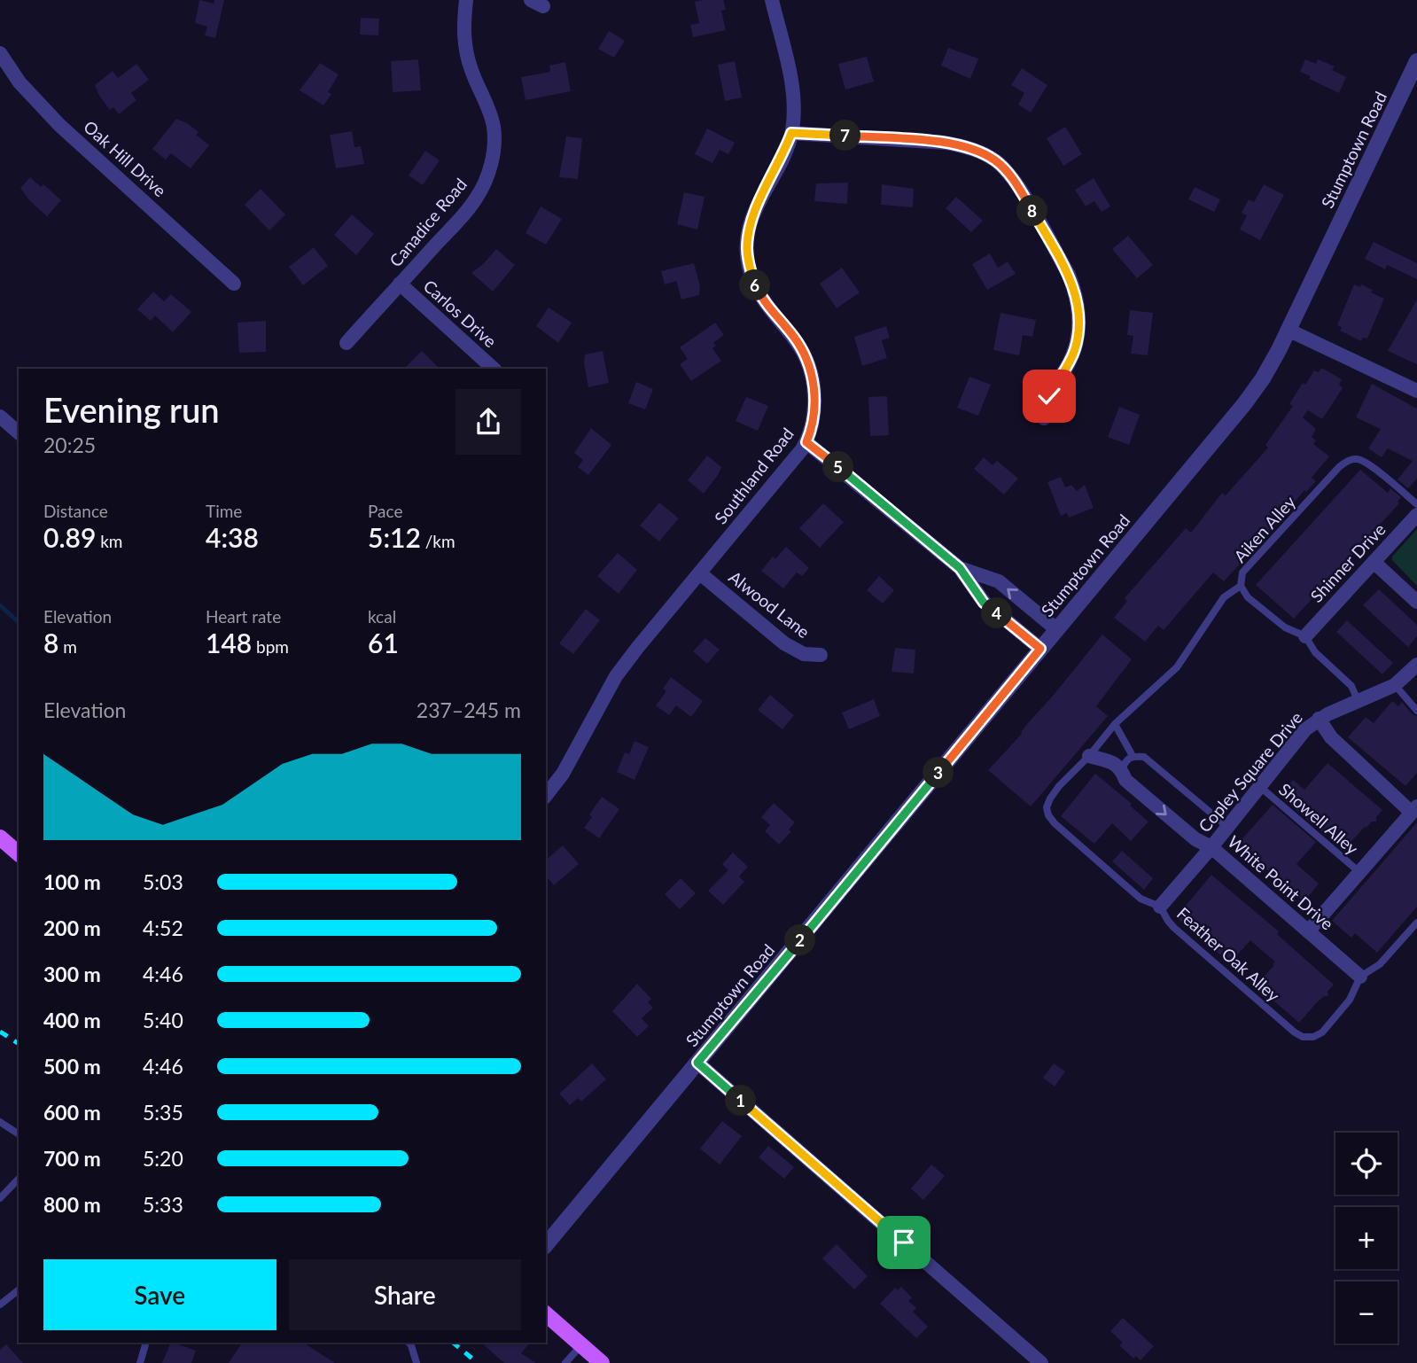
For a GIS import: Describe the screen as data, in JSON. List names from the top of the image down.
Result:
{
  "streets": {
    "street": [
      "Stumptown Road",
      "Oak Hill Drive",
      "Canadice Road",
      "Carlos Drive",
      "Southland Road",
      "Shinner Drive",
      "Alwood Lane",
      "Copley Square Drive",
      "White Point Drive"
    ],
    "lane": ["Aiken Alley", "Showell Alley", "Feather Oak Alley"]
  },
  "crossings": [
    ["Canadice Road", "Carlos Drive"],
    ["Southland Road", "Alwood Lane"],
    ["Aiken Alley", "Shinner Drive"],
    ["Aiken Alley", "Copley Square Drive"],
    ["Aiken Alley", "Feather Oak Alley"],
    ["Copley Square Drive", "Showell Alley"],
    ["Copley Square Drive", "White Point Drive"],
    ["Copley Square Drive", "Feather Oak Alley"],
    ["White Point Drive", "Feather Oak Alley"]
  ],
  "page": {
    "pins": [
      "7",
      "8",
      "6",
      "5",
      "4",
      "3",
      "2",
      "1"
    ],
    "heading": ["Evening run", "20:25"],
    "stats": [
      ["Distance", "0.89 km"],
      ["Time", "4:38"],
      ["Pace", "5:12 /km"],
      ["Elevation", "8 m"],
      ["Heart rate", "148 bpm"],
      ["kcal", "61"]
    ],
    "chart": ["Elevation", "237–245 m"],
    "list": [
      {
        "name": "100 m",
        "note": "5:03"
      },
      {
        "name": "200 m",
        "note": "4:52"
      },
      {
        "name": "300 m",
        "note": "4:46"
      },
      {
        "name": "400 m",
        "note": "5:40"
      },
      {
        "name": "500 m",
        "note": "4:46"
      },
      {
        "name": "600 m",
        "note": "5:35"
      },
      {
        "name": "700 m",
        "note": "5:20"
      },
      {
        "name": "800 m",
        "note": "5:33"
      }
    ],
    "map_buttons": ["+", "−"],
    "buttons": ["Save", "Share"]
  }
}
